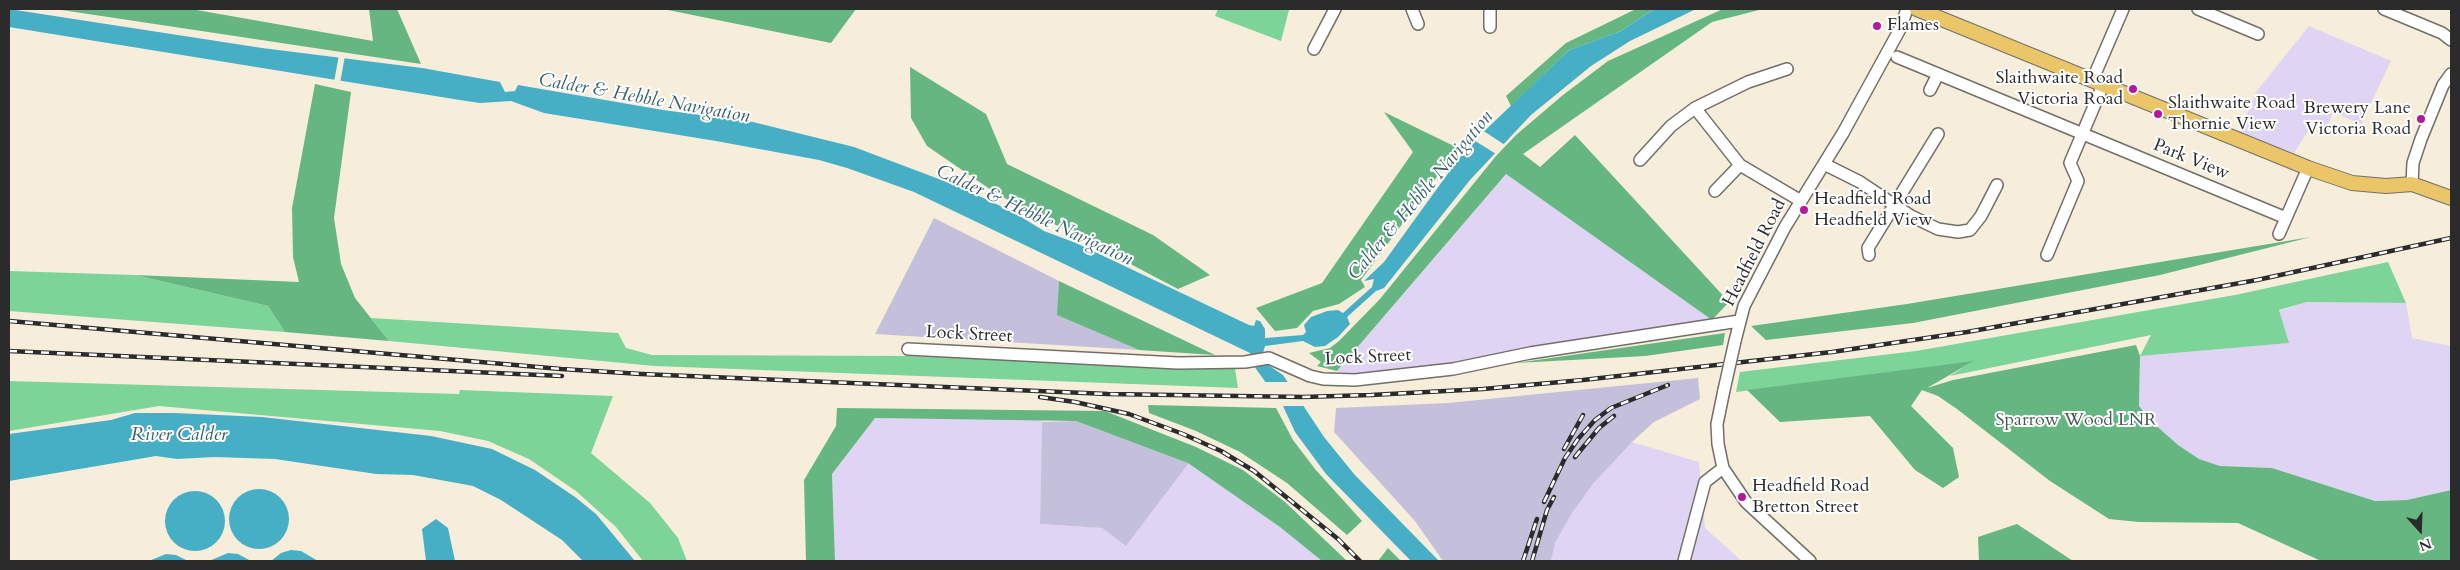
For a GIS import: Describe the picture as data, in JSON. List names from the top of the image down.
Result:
{
  "streets": {
    "street": ["Park View", "Headfield Road", "Lock Street"]
  },
  "crossings": [
    ["Headfield Road", "Lock Street"]
  ],
  "water": ["Calder & Hebble Navigation", "River Calder"],
  "parks": ["Sparrow Wood LNR"],
  "places": [
    "Flames",
    "Slaithwaite Road Victoria Road",
    "Slaithwaite Road Thornie View",
    "Brewery Lane Victoria Road",
    "Headfield Road Headfield View",
    "Headfield Road Bretton Street"
  ],
  "north": "bottom"
}
